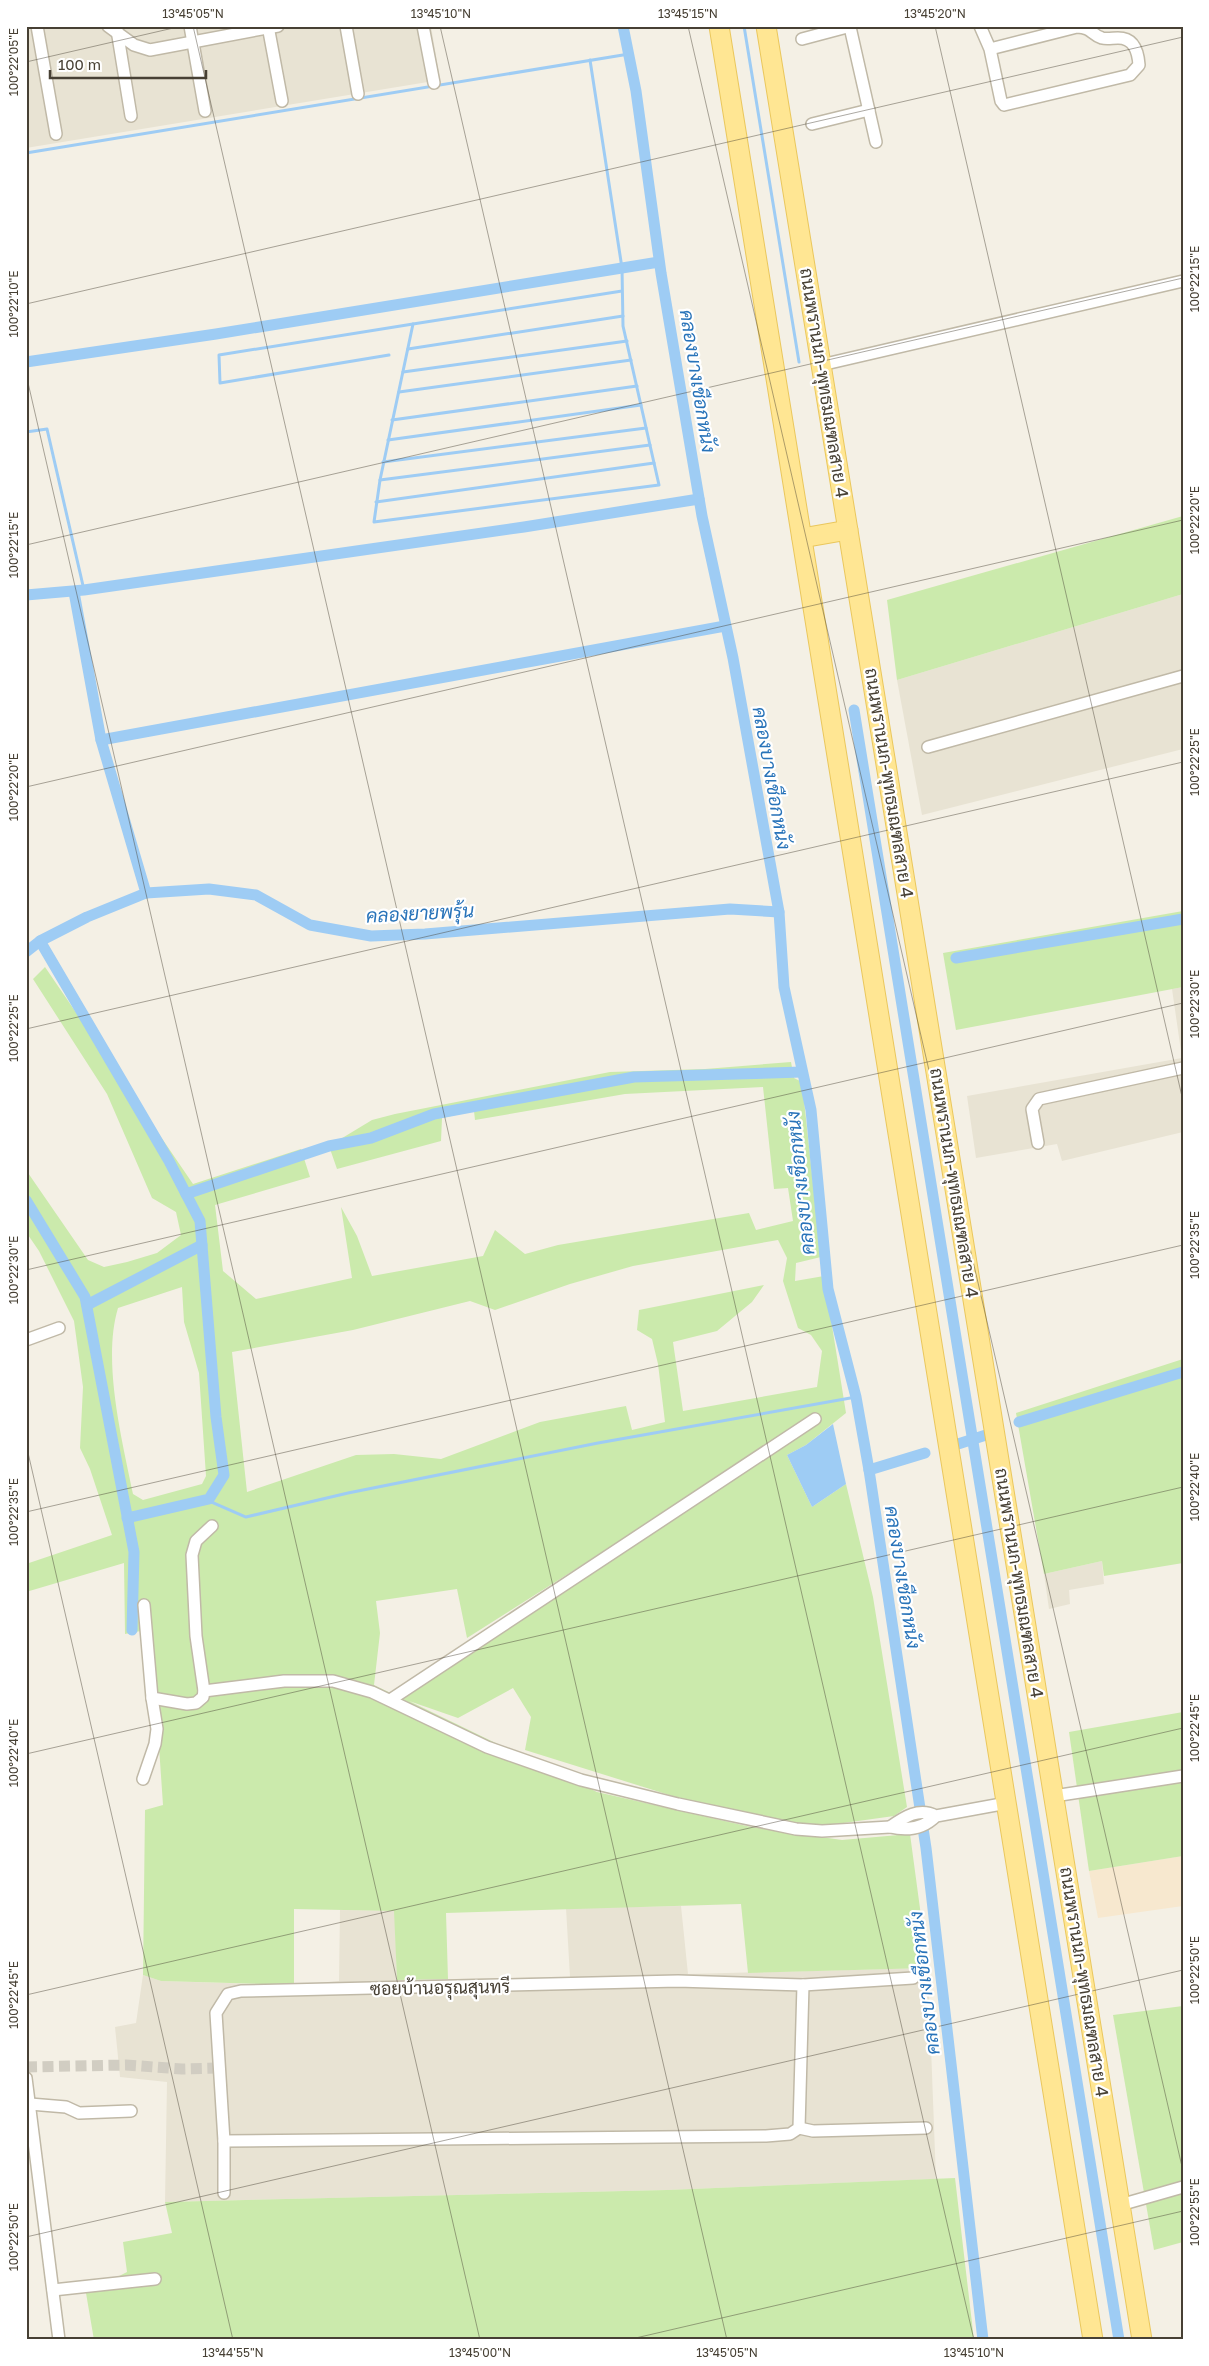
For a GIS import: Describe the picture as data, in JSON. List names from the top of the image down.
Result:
{
  "streets": {
    "main road": ["ถนนพรานนก-พุทธมณฑลสาย 4"],
    "street": ["ซอยบ้านอรุณสุนทรี"]
  },
  "water": ["คลองบางเชือกหนัง", "คลองยายพรุ้น"],
  "scale_bar": "100 m",
  "coordinates": [
    "13°45'05\"N",
    "13°45'10\"N",
    "13°45'15\"N",
    "13°45'20\"N",
    "100°22'05\"E",
    "100°22'15\"E",
    "100°22'10\"E",
    "100°22'20\"E",
    "100°22'25\"E",
    "100°22'30\"E",
    "100°22'35\"E",
    "100°22'40\"E",
    "100°22'45\"E",
    "100°22'50\"E",
    "100°22'55\"E",
    "13°44'55\"N",
    "13°45'00\"N"
  ]
}
